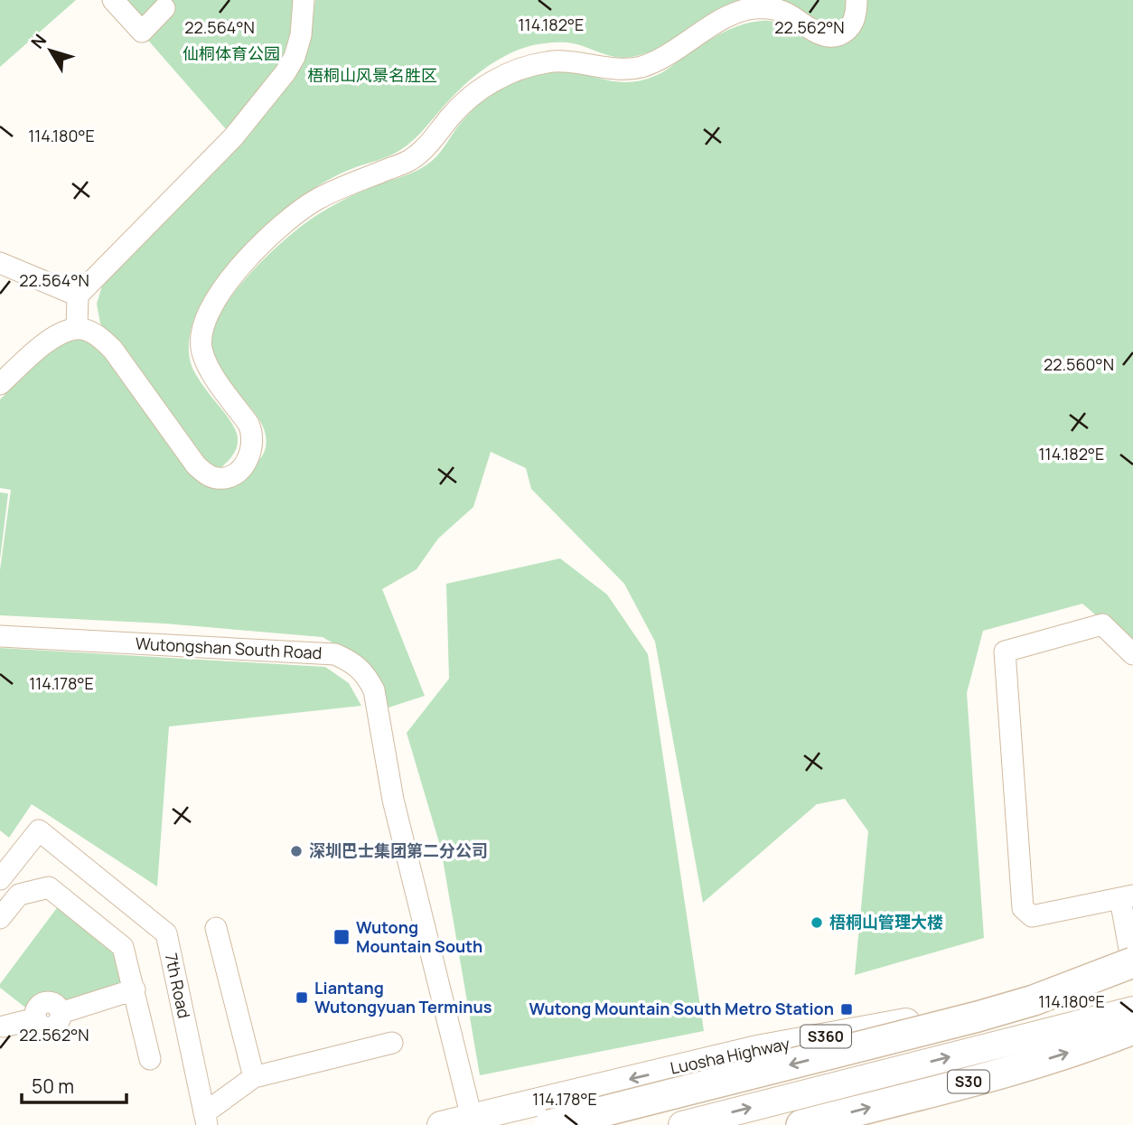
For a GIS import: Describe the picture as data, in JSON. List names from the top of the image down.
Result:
{
  "streets": {
    "highway": ["S30"],
    "main road": ["S360", "Luosha Highway"],
    "street": ["Wutongshan South Road", "7th Road"]
  },
  "crossings": [
    ["Wutongshan South Road", "Luosha Highway"]
  ],
  "parks": ["仙桐体育公园", "梧桐山风景名胜区"],
  "places": {
    "other": ["深圳巴士集团第二分公司", "梧桐山管理大楼"],
    "transit": ["Wutong Mountain South", "Liantang Wutongyuan Terminus", "Wutong Mountain South Metro Station"]
  },
  "scale_bar": "50 m",
  "north": "top left",
  "coordinates": [
    "114.182°E",
    "22.564°N",
    "22.562°N",
    "114.180°E",
    "22.560°N",
    "114.178°E"
  ]
}
